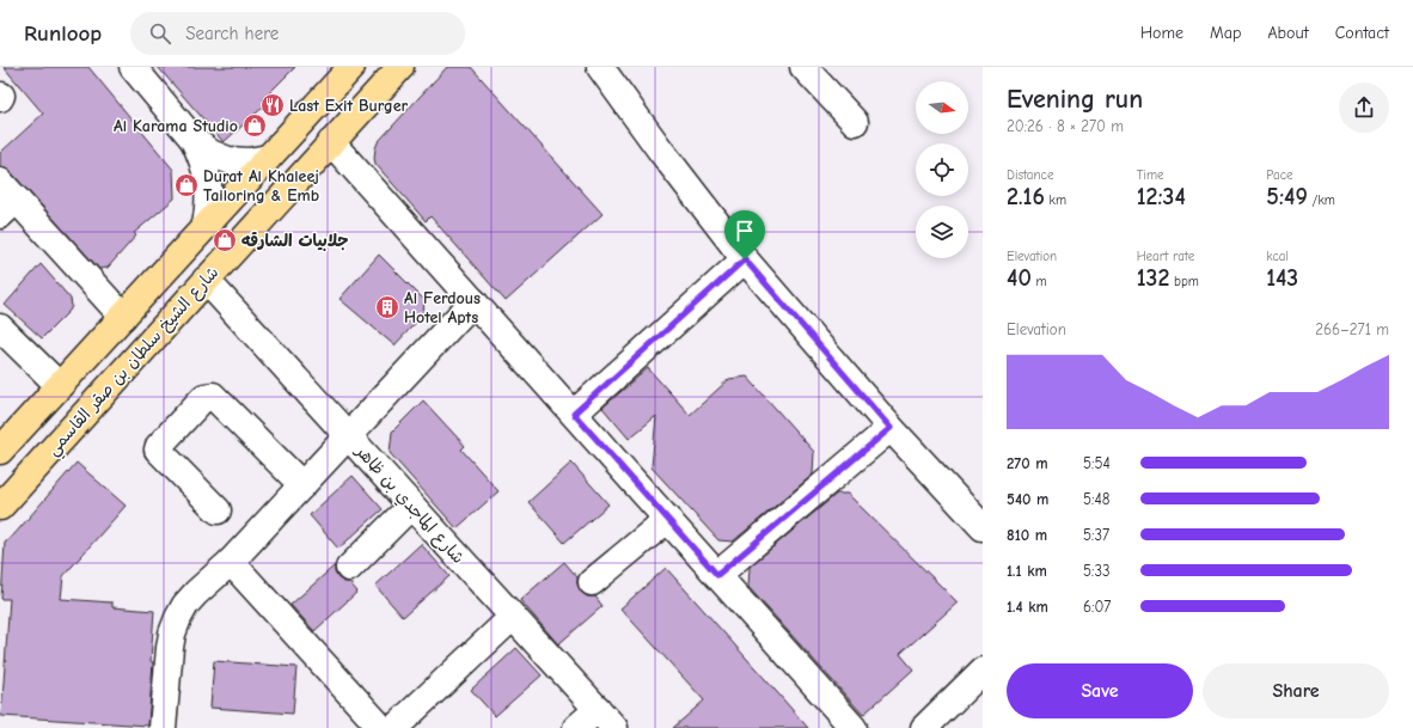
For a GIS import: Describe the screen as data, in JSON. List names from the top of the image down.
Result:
{
  "streets": {
    "main road": ["شارع الشيخ سلطان بن صقر القاسمي"],
    "street": ["شارع الماجدي بن ظاهر"]
  },
  "crossings": [
    ["شارع الشيخ سلطان بن صقر القاسمي", "شارع الماجدي بن ظاهر"]
  ],
  "places": {
    "restaurant": ["Last Exit Burger"],
    "shop": ["Al Karama Studio", "Durat Al Khaleej Tailoring & Emb", "جلابيات الشارقه"],
    "building": ["Al Ferdous Hotel Apts"]
  },
  "north": "right",
  "page": {
    "header": "Runloop",
    "search": "Search here",
    "nav": [
      "Home",
      "Map",
      "About",
      "Contact"
    ],
    "heading": ["Evening run", "20:26 · 8 × 270 m"],
    "stats": [
      ["Distance", "2.16 km"],
      ["Time", "12:34"],
      ["Pace", "5:49 /km"],
      ["Elevation", "40 m"],
      ["Heart rate", "132 bpm"],
      ["kcal", "143"]
    ],
    "chart": ["Elevation", "266–271 m"],
    "list": [
      {
        "name": "270 m",
        "note": "5:54"
      },
      {
        "name": "540 m",
        "note": "5:48"
      },
      {
        "name": "810 m",
        "note": "5:37"
      },
      {
        "name": "1.1 km",
        "note": "5:33"
      },
      {
        "name": "1.4 km",
        "note": "6:07"
      }
    ],
    "buttons": ["Save", "Share"]
  }
}
